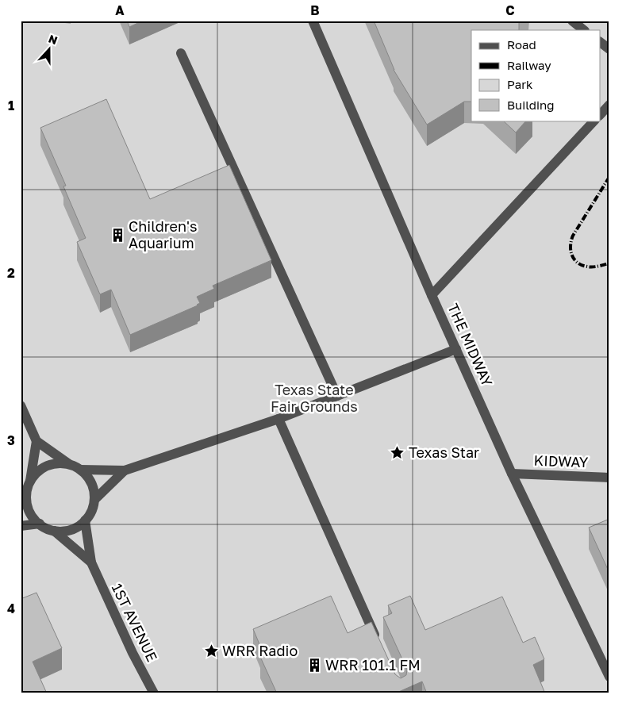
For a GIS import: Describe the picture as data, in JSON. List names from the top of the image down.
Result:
{
  "streets": {
    "street": ["THE MIDWAY", "KIDWAY", "1ST AVENUE"]
  },
  "crossings": [
    ["THE MIDWAY", "KIDWAY"]
  ],
  "parks": ["Texas State Fair Grounds"],
  "places": {
    "building": ["Children's Aquarium", "WRR 101.1 FM"],
    "place": ["Texas Star", "WRR Radio"]
  },
  "legend": [
    "Road",
    "Railway",
    "Park",
    "Building"
  ],
  "north": "top",
  "grid": {
    "columns": ["A", "B", "C"],
    "rows": [
      "1",
      "2",
      "3",
      "4"
    ]
  }
}
